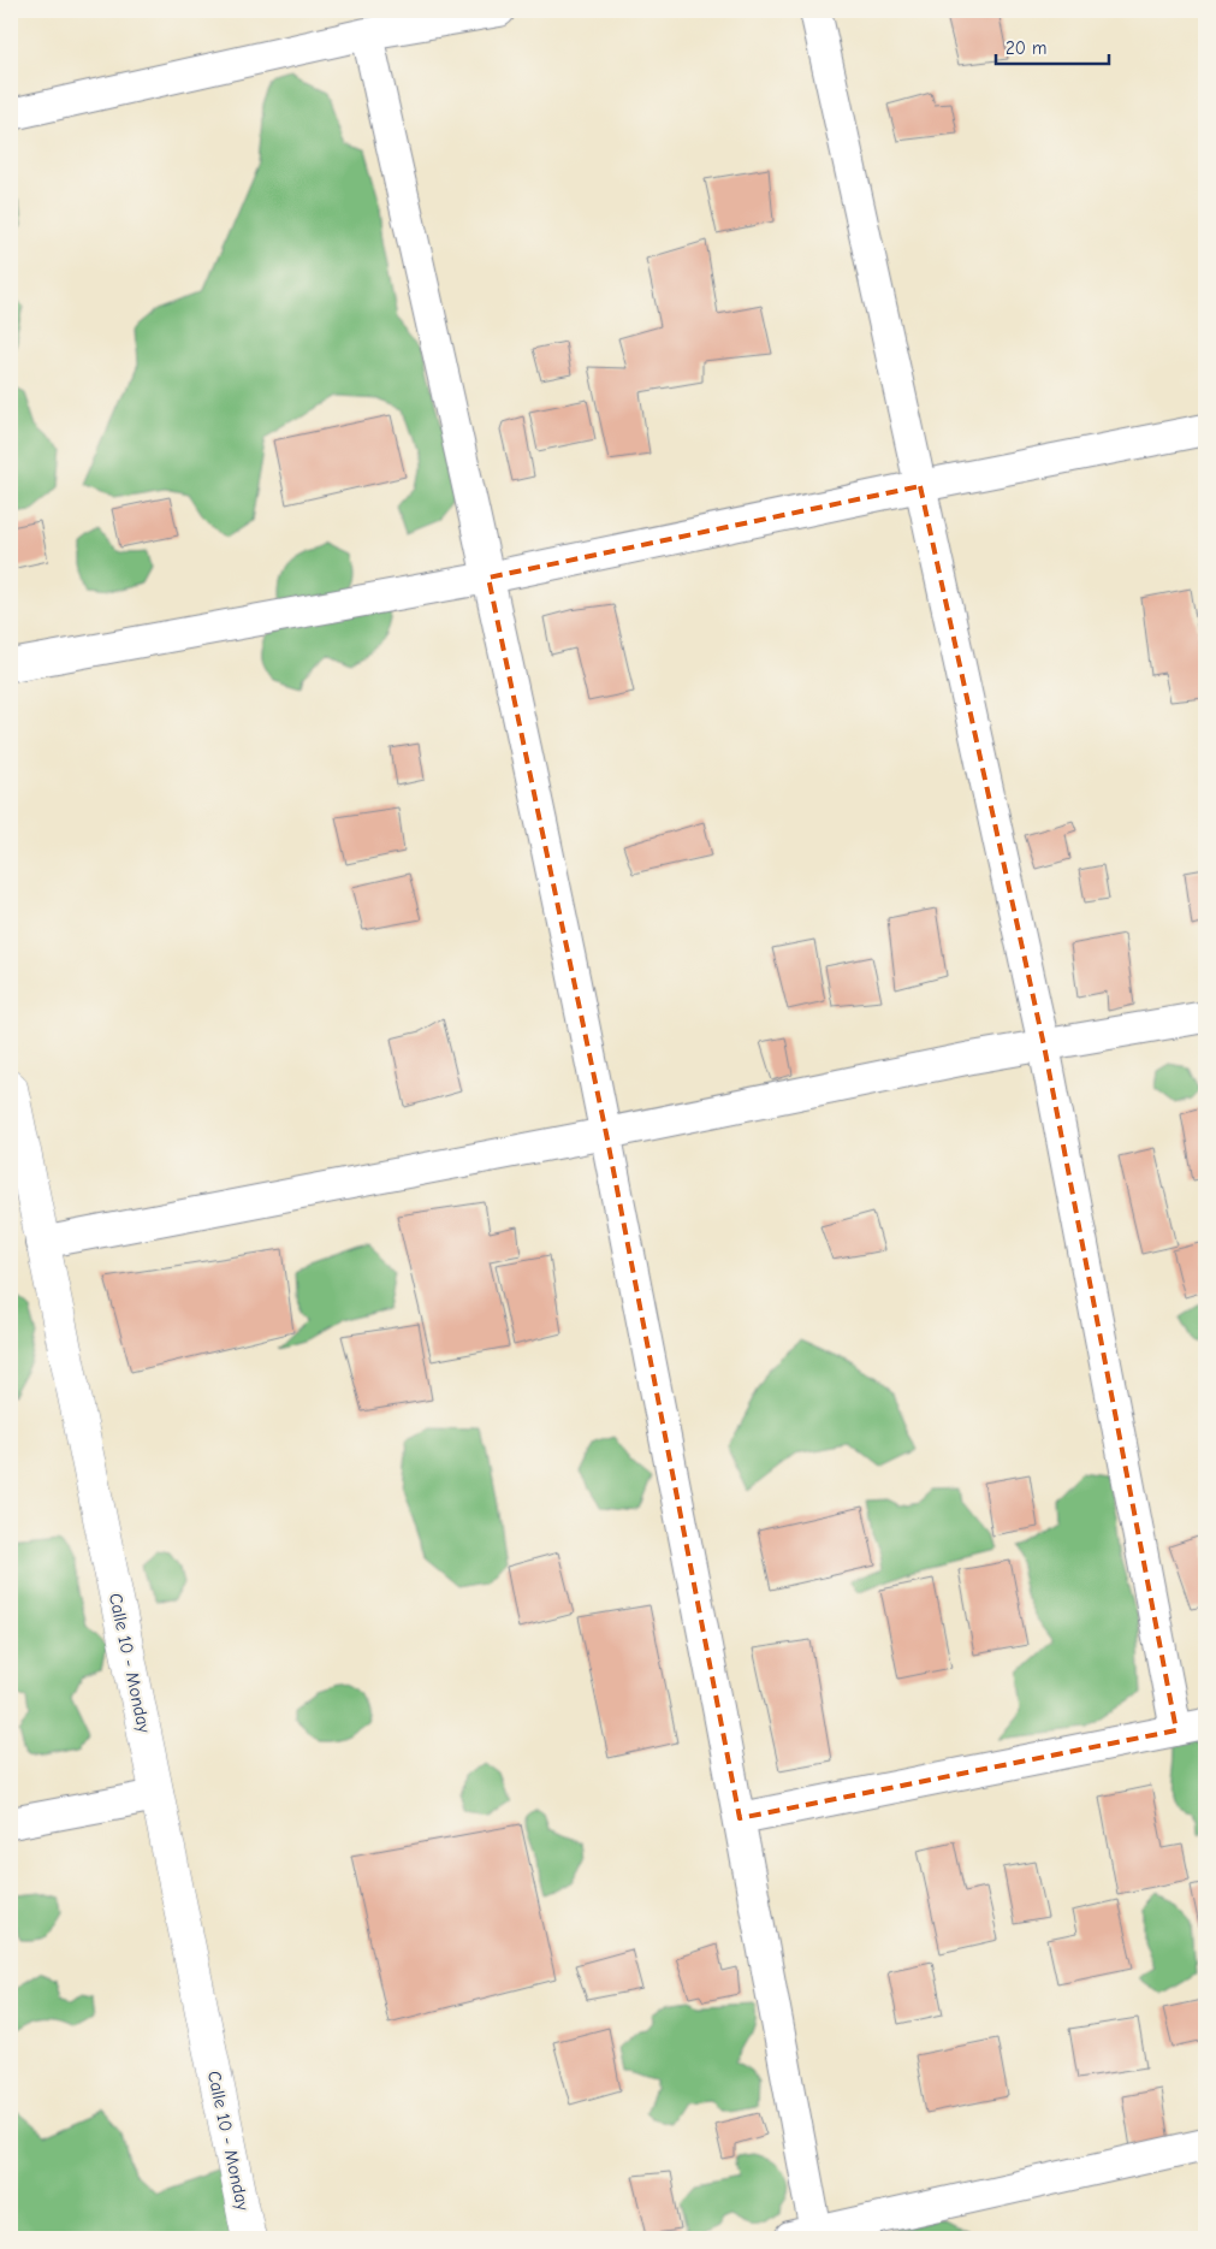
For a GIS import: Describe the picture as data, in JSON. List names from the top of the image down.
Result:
{
  "streets": {
    "street": ["Calle 10 - Monday"]
  },
  "scale_bar": "20 m"
}
